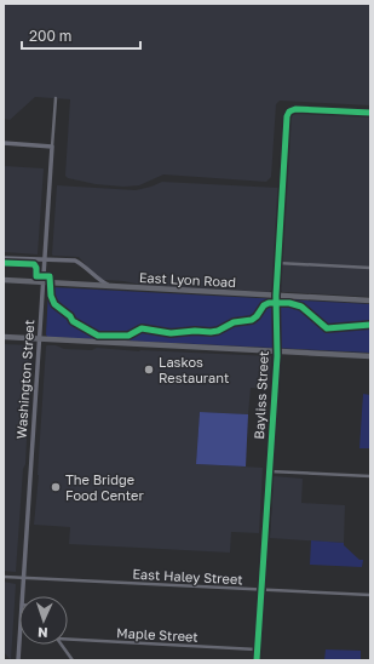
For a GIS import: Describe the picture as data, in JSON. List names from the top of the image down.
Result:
{
  "streets": {
    "highway": ["East Lyon Road"],
    "street": [
      "Washington Street",
      "Bayliss Street",
      "East Haley Street",
      "Maple Street"
    ]
  },
  "crossings": [
    ["East Lyon Road", "Washington Street"],
    ["East Lyon Road", "Bayliss Street"],
    ["Washington Street", "East Haley Street"],
    ["Bayliss Street", "East Haley Street"],
    ["Bayliss Street", "Maple Street"]
  ],
  "places": ["Laskos Restaurant", "The Bridge Food Center"],
  "scale_bar": "200 m",
  "north": "bottom"
}
